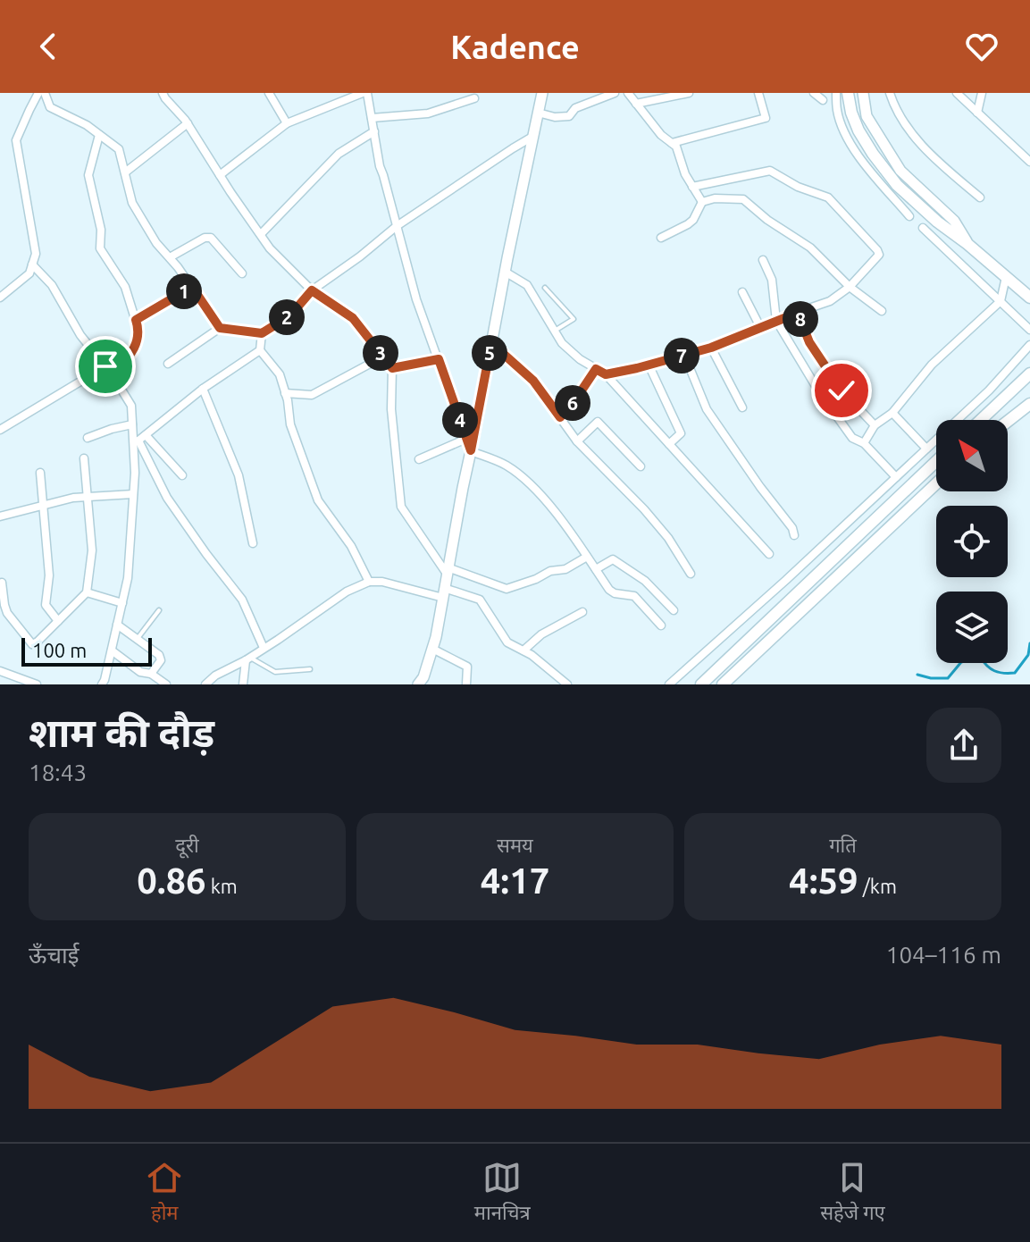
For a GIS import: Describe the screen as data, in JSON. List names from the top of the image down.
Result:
{
  "scale_bar": "100 m",
  "north": "top left",
  "page": {
    "header": "Kadence",
    "pins": [
      "1",
      "2",
      "8",
      "3",
      "5",
      "7",
      "6",
      "4"
    ],
    "scale": "100 m",
    "heading": ["शाम की दौड़", "18:43"],
    "stats": [
      ["दूरी", "0.86 km"],
      ["समय", "4:17"],
      ["गति", "4:59 /km"]
    ],
    "chart": ["ऊँचाई", "104–116 m"],
    "tabs": ["होम", "मानचित्र", "सहेजे गए"]
  }
}
